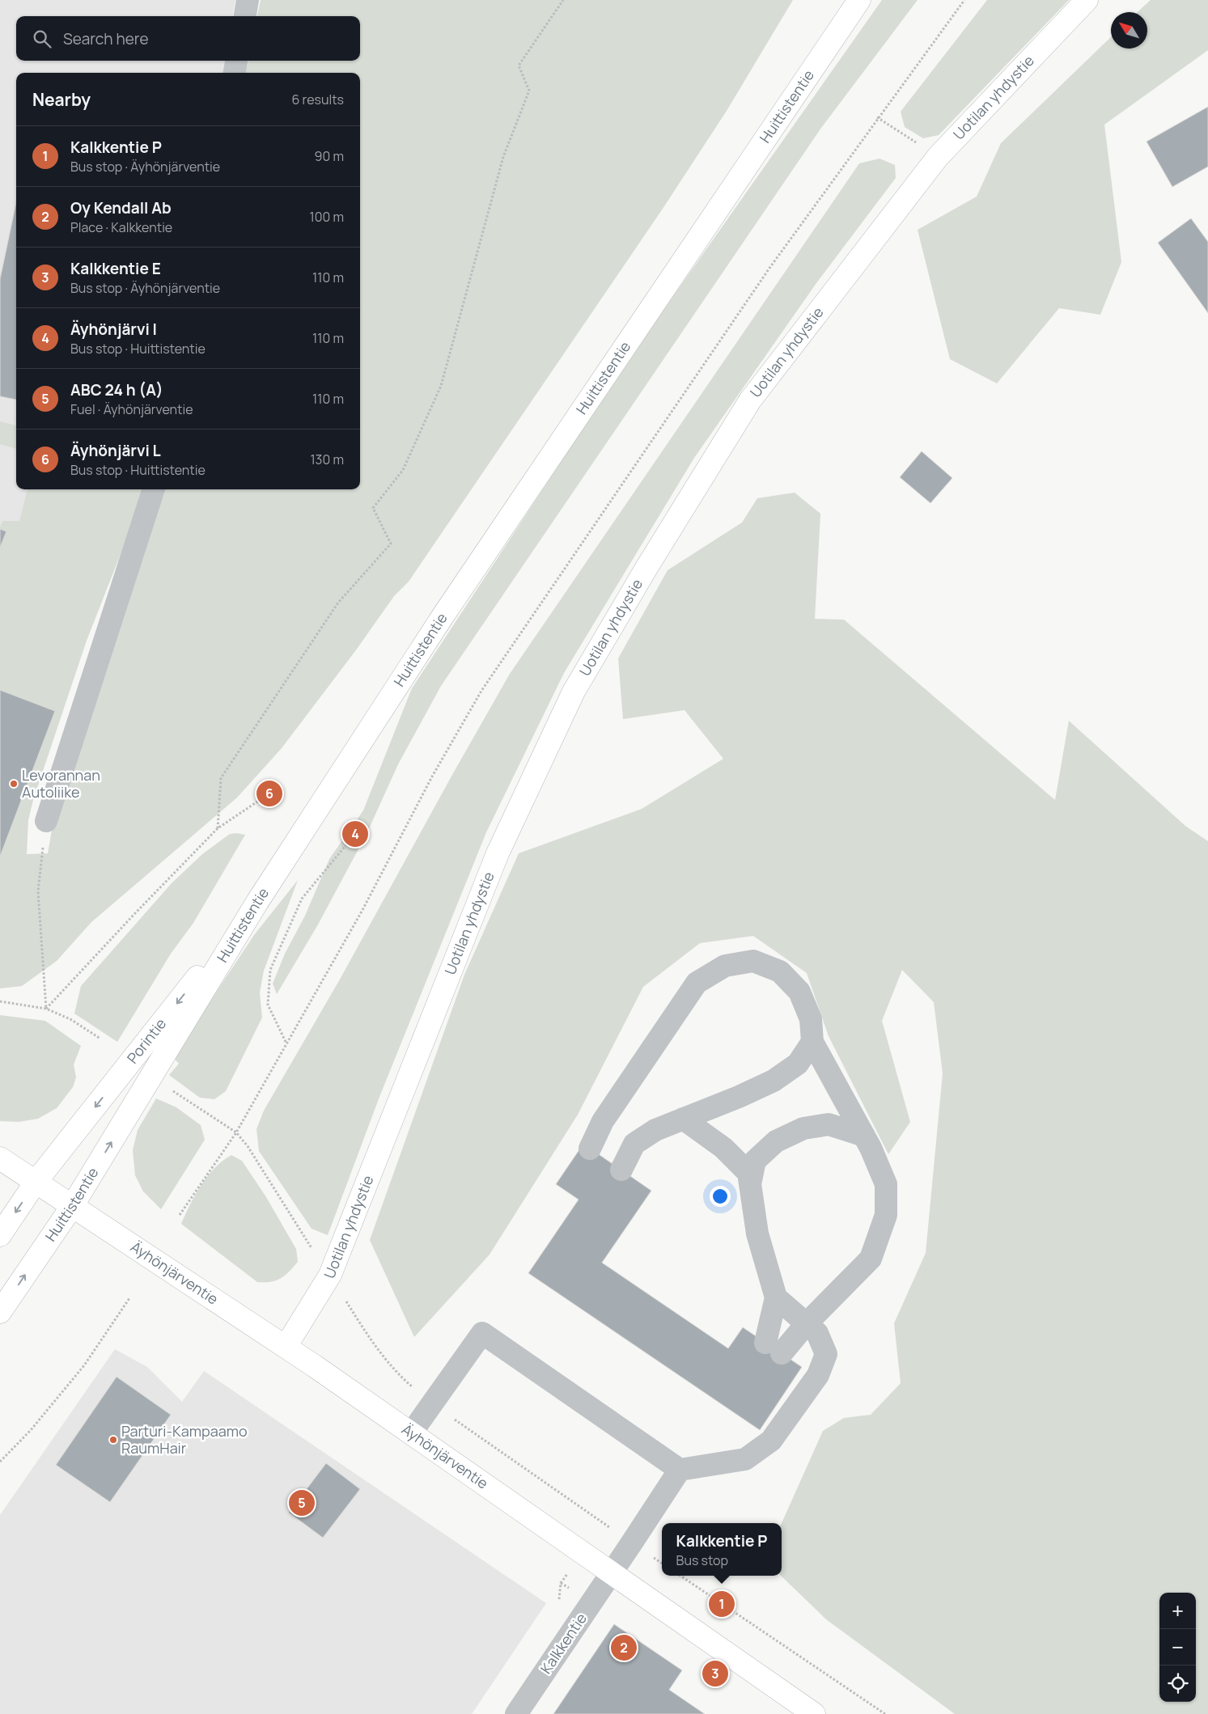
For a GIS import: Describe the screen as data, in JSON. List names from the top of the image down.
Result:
{
  "streets": {
    "main road": [
      "Uotilan yhdystie",
      "Huittistentie",
      "Porintie",
      "Äyhönjärventie"
    ],
    "street": ["Kalkkentie"]
  },
  "crossings": [
    ["Uotilan yhdystie", "Äyhönjärventie"],
    ["Huittistentie", "Porintie"],
    ["Huittistentie", "Äyhönjärventie"],
    ["Porintie", "Äyhönjärventie"],
    ["Äyhönjärventie", "Kalkkentie"]
  ],
  "one_way": ["Porintie"],
  "places": ["Levorannan Autoliike", "Parturi-Kampaamo RaumHair"],
  "north": "top left",
  "page": {
    "search": "Search here",
    "heading": ["Nearby", "6 results"],
    "list": [
      {
        "mark": "1",
        "name": "Kalkkentie P",
        "note": "Bus stop · Äyhönjärventie",
        "value": "90 m"
      },
      {
        "mark": "2",
        "name": "Oy Kendall Ab",
        "note": "Place · Kalkkentie",
        "value": "100 m"
      },
      {
        "mark": "3",
        "name": "Kalkkentie E",
        "note": "Bus stop · Äyhönjärventie",
        "value": "110 m"
      },
      {
        "mark": "4",
        "name": "Äyhönjärvi I",
        "note": "Bus stop · Huittistentie",
        "value": "110 m"
      },
      {
        "mark": "5",
        "name": "ABC 24 h (A)",
        "note": "Fuel · Äyhönjärventie",
        "value": "110 m"
      },
      {
        "mark": "6",
        "name": "Äyhönjärvi L",
        "note": "Bus stop · Huittistentie",
        "value": "130 m"
      }
    ],
    "pins": [
      "6",
      "4",
      "5",
      "1",
      "2",
      "3"
    ],
    "popup": ["Kalkkentie P", "Bus stop"],
    "map_buttons": ["+", "−"]
  }
}
